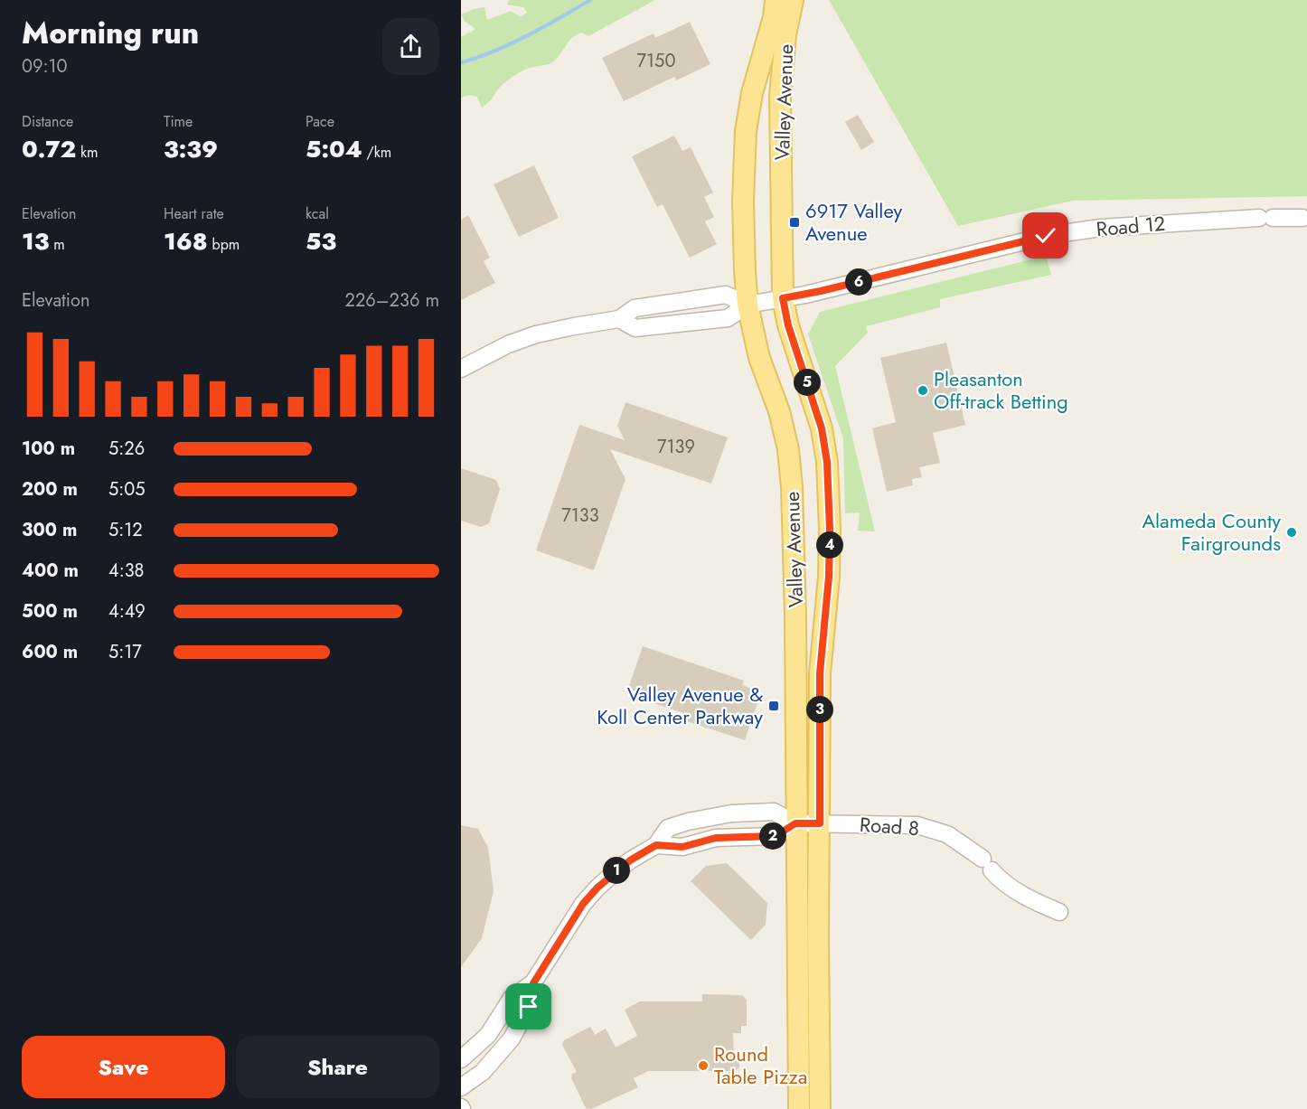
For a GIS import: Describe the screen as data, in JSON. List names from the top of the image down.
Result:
{
  "streets": {
    "main road": ["Valley Avenue"],
    "street": ["Road 12", "Road 8"]
  },
  "crossings": [
    ["Valley Avenue", "Road 12"],
    ["Valley Avenue", "Road 8"]
  ],
  "places": {
    "transit": ["6917 Valley Avenue", "Valley Avenue & Koll Center Parkway"],
    "other": ["Pleasanton Off-track Betting", "Alameda County Fairgrounds", "Round Table Pizza"]
  },
  "house_numbers": ["7150", "7139", "7133"],
  "page": {
    "heading": ["Morning run", "09:10"],
    "stats": [
      ["Distance", "0.72 km"],
      ["Time", "3:39"],
      ["Pace", "5:04 /km"],
      ["Elevation", "13 m"],
      ["Heart rate", "168 bpm"],
      ["kcal", "53"]
    ],
    "pins": [
      "6",
      "5",
      "4",
      "3",
      "2",
      "1"
    ],
    "chart": ["Elevation", "226–236 m"],
    "list": [
      {
        "name": "100 m",
        "note": "5:26"
      },
      {
        "name": "200 m",
        "note": "5:05"
      },
      {
        "name": "300 m",
        "note": "5:12"
      },
      {
        "name": "400 m",
        "note": "4:38"
      },
      {
        "name": "500 m",
        "note": "4:49"
      },
      {
        "name": "600 m",
        "note": "5:17"
      }
    ],
    "buttons": ["Save", "Share"]
  }
}
